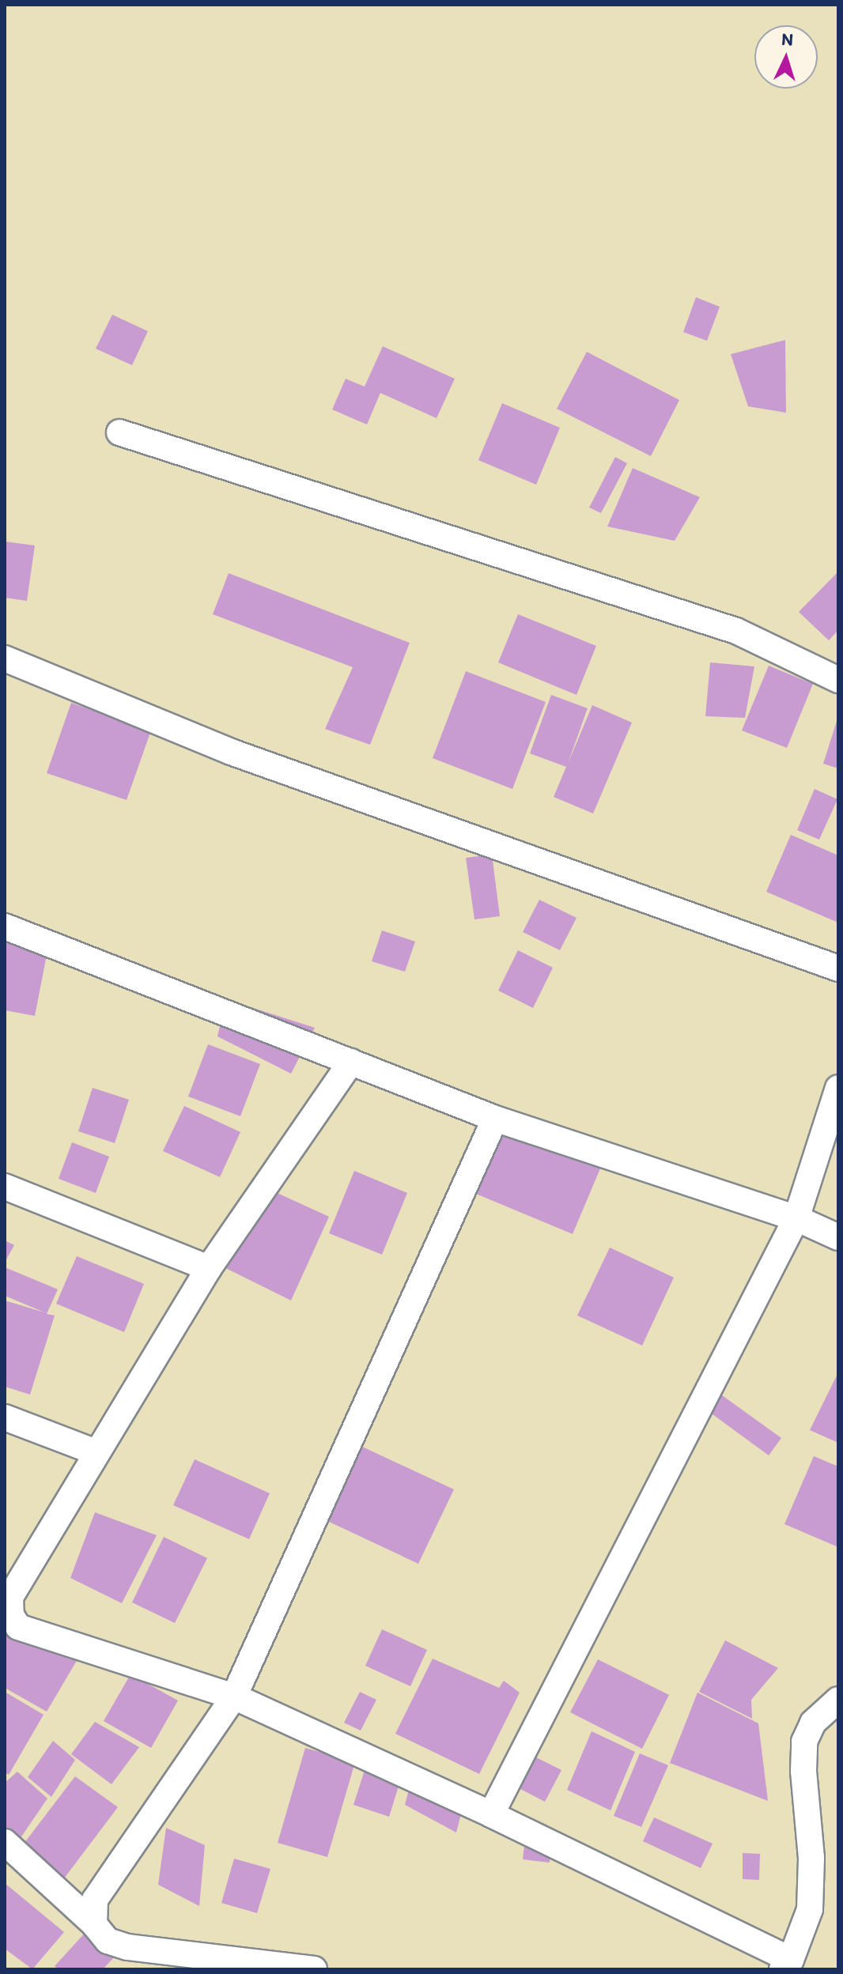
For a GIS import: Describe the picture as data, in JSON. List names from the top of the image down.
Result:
{
  "north": "top"
}
